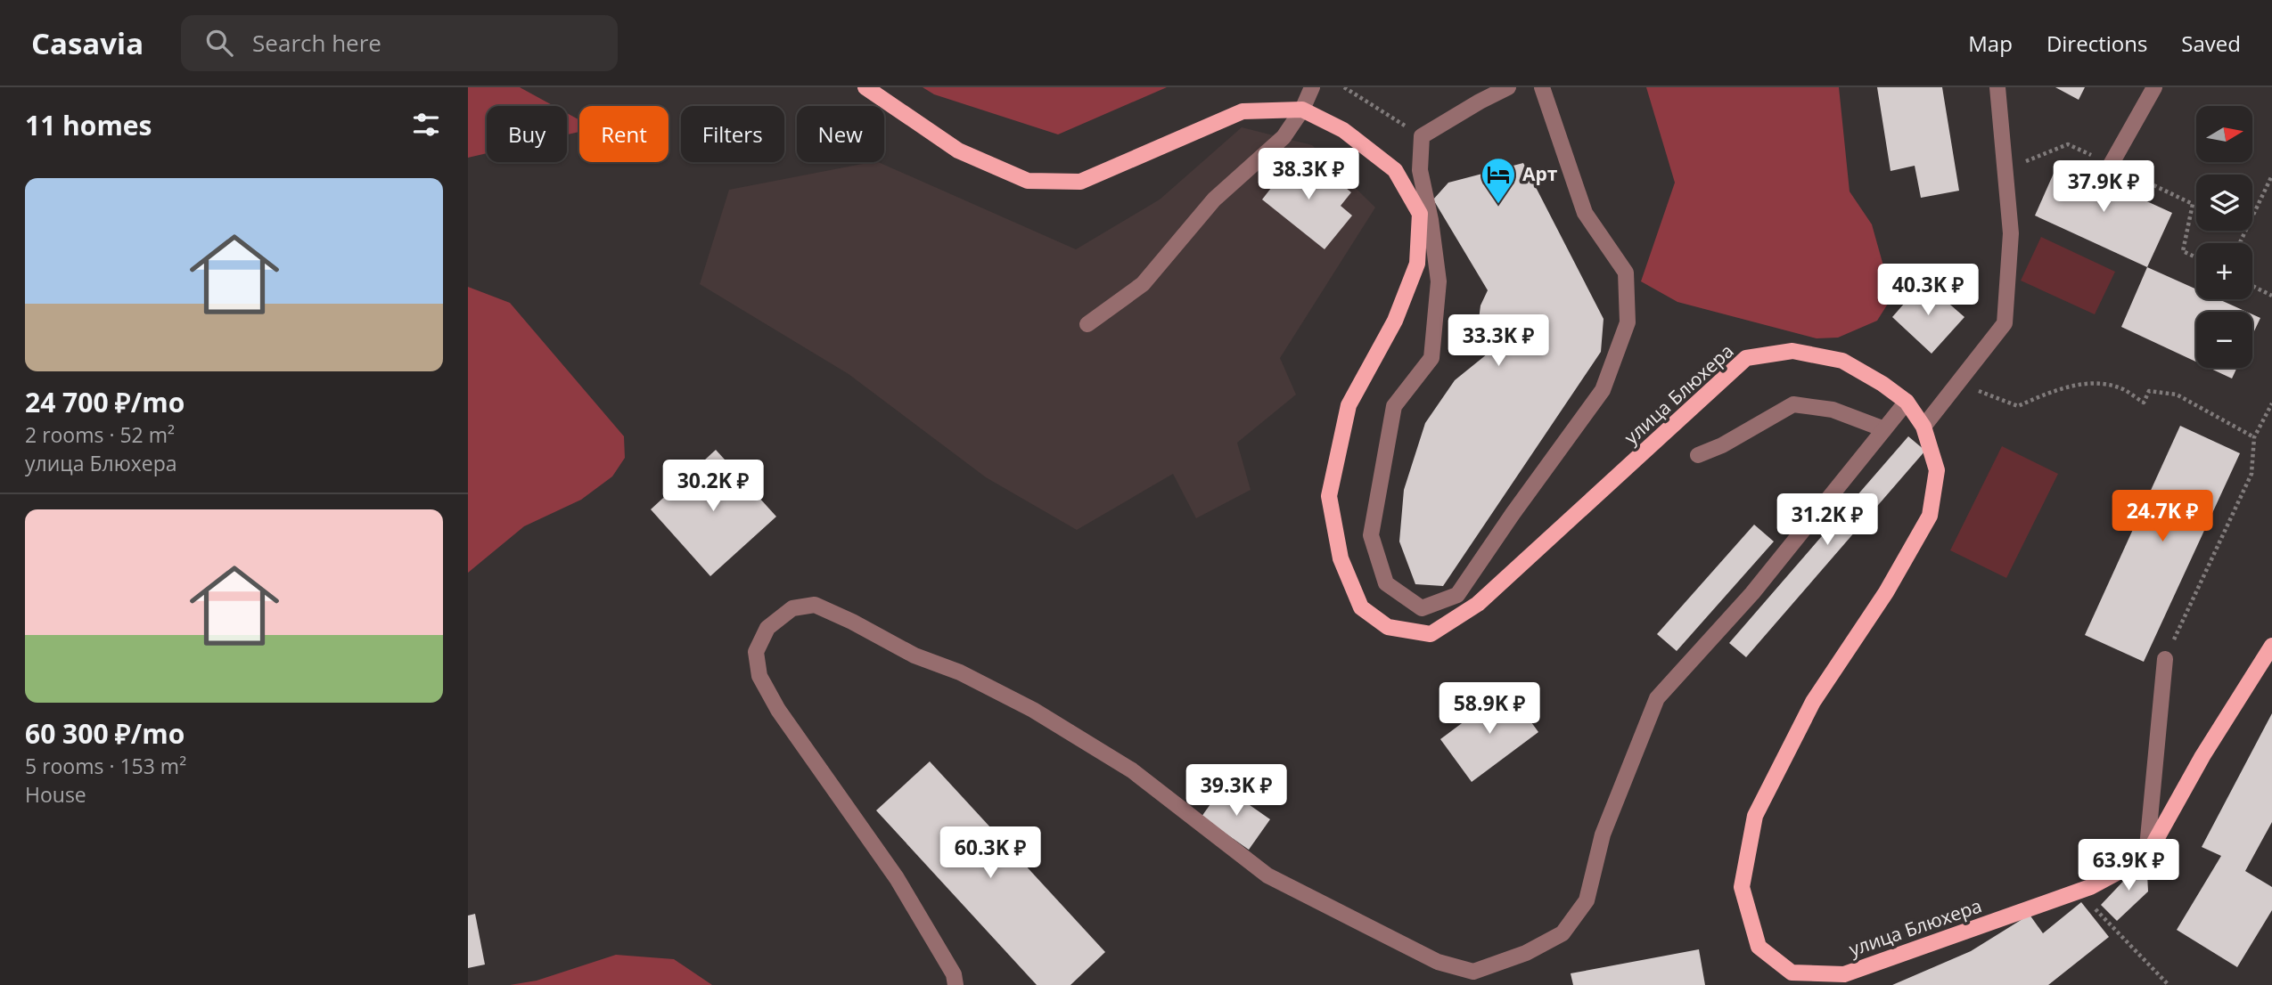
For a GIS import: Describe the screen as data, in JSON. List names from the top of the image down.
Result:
{
  "streets": {
    "main road": ["улица Блюхера"]
  },
  "places": {
    "hotel": ["Арт"]
  },
  "north": "right",
  "page": {
    "header": "Casavia",
    "search": "Search here",
    "nav": ["Map", "Directions", "Saved"],
    "heading": "11 homes",
    "map_buttons": ["+", "−"],
    "chip": [
      "Buy",
      "Rent",
      "Filters",
      "New"
    ],
    "price": [
      "38.3K ₽",
      "37.9K ₽",
      "40.3K ₽",
      "33.3K ₽",
      "30.2K ₽",
      "24.7K ₽",
      "31.2K ₽",
      "58.9K ₽",
      "39.3K ₽",
      "60.3K ₽",
      "63.9K ₽"
    ],
    "list": [
      {
        "name": "24 700 ₽/mo",
        "note": "2 rooms · 52 m² · улица Блюхера"
      },
      {
        "name": "60 300 ₽/mo",
        "note": "5 rooms · 153 m² · House"
      }
    ]
  }
}
